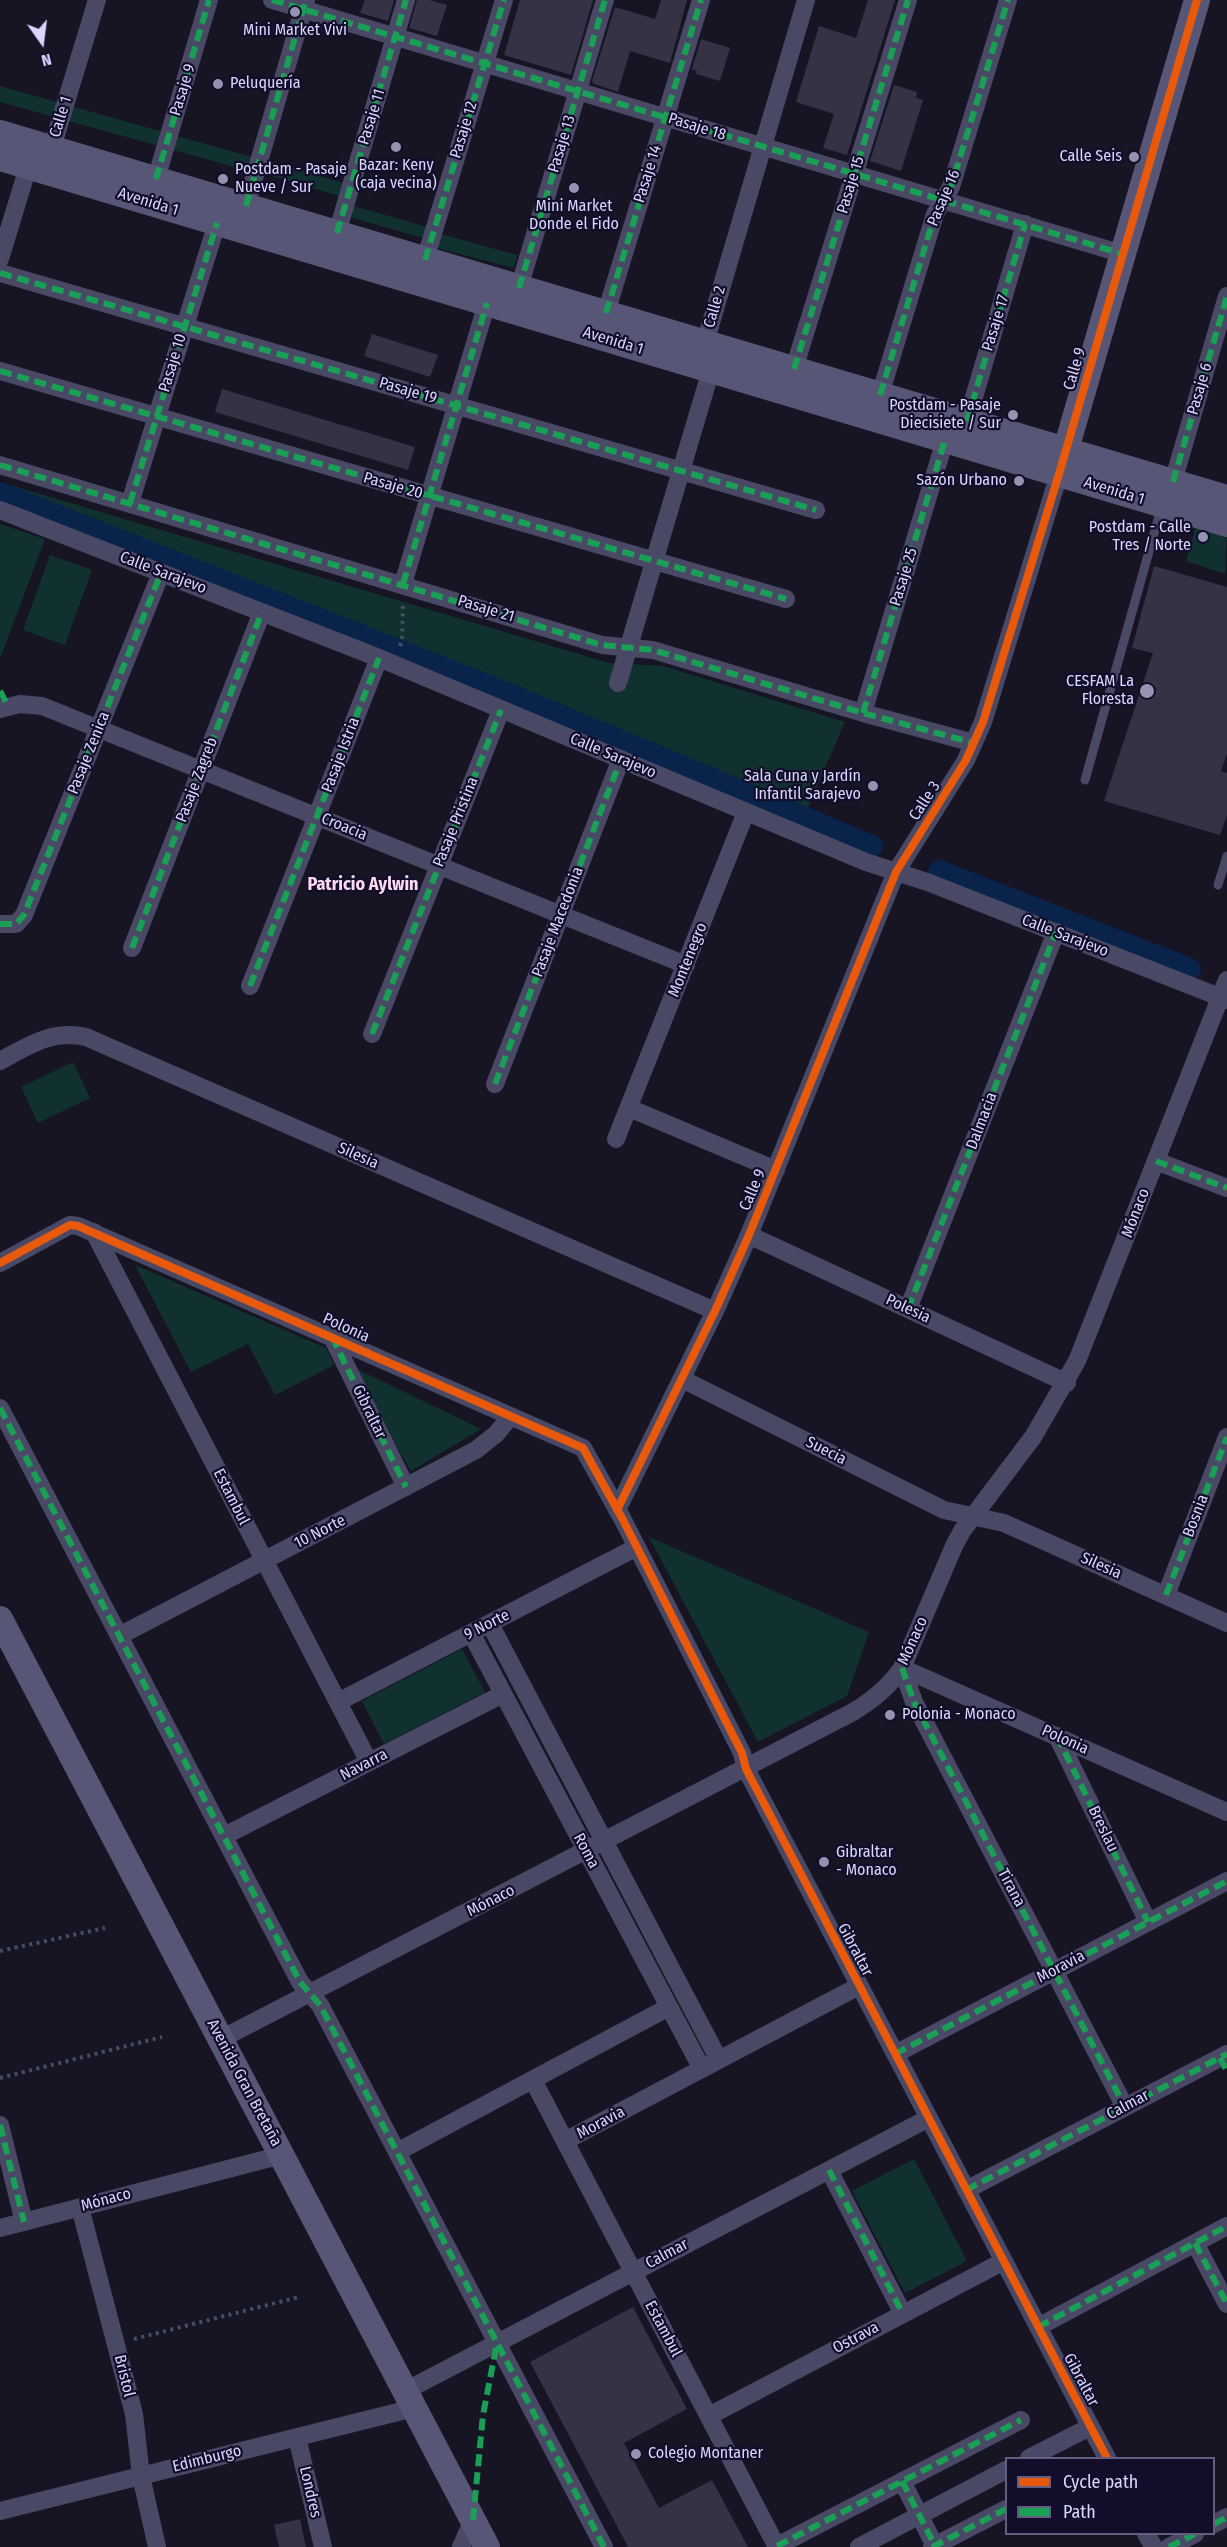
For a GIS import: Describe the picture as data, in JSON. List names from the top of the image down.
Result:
{
  "streets": {
    "street": [
      "Pasaje 9",
      "Calle 1",
      "Pasaje 11",
      "Pasaje 18",
      "Pasaje 12",
      "Pasaje 13",
      "Pasaje 14",
      "Pasaje 15",
      "Pasaje 16",
      "Avenida 1",
      "Calle 2",
      "Pasaje 17",
      "Pasaje 10",
      "Calle 9",
      "Pasaje 6",
      "Pasaje 19",
      "Pasaje 20",
      "Calle Sarajevo",
      "Pasaje 25",
      "Pasaje 21",
      "Pasaje Zenica",
      "Pasaje Istria",
      "Pasaje Zagreb",
      "Calle 3",
      "Pasaje Pristina",
      "Croacia",
      "Pasaje Macedonia",
      "Montenegro",
      "Dalmacia",
      "Silesia",
      "Mónaco",
      "Polesia",
      "Polonia",
      "Gibraltar",
      "Suecia",
      "Estambul",
      "Bosnia",
      "10 Norte",
      "9 Norte",
      "Navarra",
      "Breslau",
      "Roma",
      "Tirana",
      "Moravia",
      "Avenida Gran Bretaña",
      "Calmar",
      "Ostrava",
      "Bristol",
      "Edimburgo",
      "Londres"
    ]
  },
  "crossings": [
    ["Pasaje 9", "Avenida 1"],
    ["Calle 1", "Avenida 1"],
    ["Pasaje 11", "Pasaje 18"],
    ["Pasaje 11", "Avenida 1"],
    ["Pasaje 18", "Pasaje 12"],
    ["Pasaje 18", "Pasaje 13"],
    ["Pasaje 18", "Pasaje 14"],
    ["Pasaje 18", "Pasaje 15"],
    ["Pasaje 18", "Pasaje 16"],
    ["Pasaje 18", "Calle 2"],
    ["Pasaje 18", "Pasaje 17"],
    ["Pasaje 18", "Calle 9"],
    ["Pasaje 12", "Avenida 1"],
    ["Pasaje 13", "Avenida 1"],
    ["Pasaje 14", "Avenida 1"],
    ["Pasaje 15", "Avenida 1"],
    ["Pasaje 16", "Avenida 1"],
    ["Avenida 1", "Calle 2"],
    ["Avenida 1", "Pasaje 17"],
    ["Avenida 1", "Pasaje 10"],
    ["Avenida 1", "Calle 9"],
    ["Avenida 1", "Pasaje 6"],
    ["Avenida 1", "Pasaje 25"],
    ["Calle 2", "Pasaje 19"],
    ["Calle 2", "Pasaje 20"],
    ["Calle 2", "Pasaje 21"],
    ["Pasaje 10", "Pasaje 19"],
    ["Pasaje 10", "Pasaje 20"],
    ["Pasaje 10", "Pasaje 21"],
    ["Calle 9", "Calle Sarajevo"],
    ["Calle 9", "Pasaje 21"],
    ["Calle 9", "Calle 3"],
    ["Calle 9", "Silesia"],
    ["Calle 9", "Polesia"],
    ["Calle 9", "Gibraltar"],
    ["Calle 9", "Suecia"],
    ["Calle Sarajevo", "Pasaje Zenica"],
    ["Calle Sarajevo", "Pasaje Istria"],
    ["Calle Sarajevo", "Pasaje Zagreb"],
    ["Calle Sarajevo", "Calle 3"],
    ["Calle Sarajevo", "Pasaje Pristina"],
    ["Calle Sarajevo", "Pasaje Macedonia"],
    ["Calle Sarajevo", "Montenegro"],
    ["Calle Sarajevo", "Dalmacia"],
    ["Calle Sarajevo", "Mónaco"],
    ["Pasaje 25", "Pasaje 21"],
    ["Pasaje 21", "Calle 3"],
    ["Pasaje Zenica", "Croacia"],
    ["Pasaje Istria", "Croacia"],
    ["Pasaje Zagreb", "Croacia"],
    ["Pasaje Pristina", "Croacia"],
    ["Croacia", "Pasaje Macedonia"],
    ["Croacia", "Montenegro"],
    ["Dalmacia", "Polesia"],
    ["Silesia", "Mónaco"],
    ["Silesia", "Suecia"],
    ["Silesia", "Bosnia"],
    ["Mónaco", "Polesia"],
    ["Mónaco", "Polonia"],
    ["Mónaco", "Gibraltar"],
    ["Mónaco", "Suecia"],
    ["Mónaco", "Roma"],
    ["Mónaco", "Tirana"],
    ["Mónaco", "Avenida Gran Bretaña"],
    ["Mónaco", "Bristol"],
    ["Polonia", "Gibraltar"],
    ["Polonia", "Estambul"],
    ["Polonia", "10 Norte"],
    ["Polonia", "Breslau"],
    ["Polonia", "Tirana"],
    ["Gibraltar", "10 Norte"],
    ["Gibraltar", "9 Norte"],
    ["Gibraltar", "Moravia"],
    ["Gibraltar", "Calmar"],
    ["Gibraltar", "Ostrava"],
    ["Estambul", "10 Norte"],
    ["Estambul", "9 Norte"],
    ["Estambul", "Navarra"],
    ["Estambul", "Moravia"],
    ["Estambul", "Calmar"],
    ["Estambul", "Ostrava"],
    ["9 Norte", "Roma"],
    ["Navarra", "Roma"],
    ["Breslau", "Moravia"],
    ["Roma", "Moravia"],
    ["Tirana", "Moravia"],
    ["Tirana", "Calmar"],
    ["Avenida Gran Bretaña", "Calmar"],
    ["Avenida Gran Bretaña", "Edimburgo"],
    ["Calmar", "Edimburgo"],
    ["Bristol", "Edimburgo"],
    ["Edimburgo", "Londres"]
  ],
  "districts": ["Patricio Aylwin"],
  "places": [
    "Mini Market Vivi",
    "Peluquería",
    "Bazar: Keny (caja vecina)",
    "Calle Seis",
    "Postdam - Pasaje Nueve / Sur",
    "Mini Market Donde el Fido",
    "Postdam - Pasaje Diecisiete / Sur",
    "Sazón Urbano",
    "Postdam - Calle Tres / Norte",
    "CESFAM La Floresta",
    "Sala Cuna y Jardín Infantil Sarajevo",
    "Polonia - Monaco",
    "Gibraltar - Monaco",
    "Colegio Montaner"
  ],
  "legend": ["Cycle path", "Path"],
  "north": "bottom"
}
